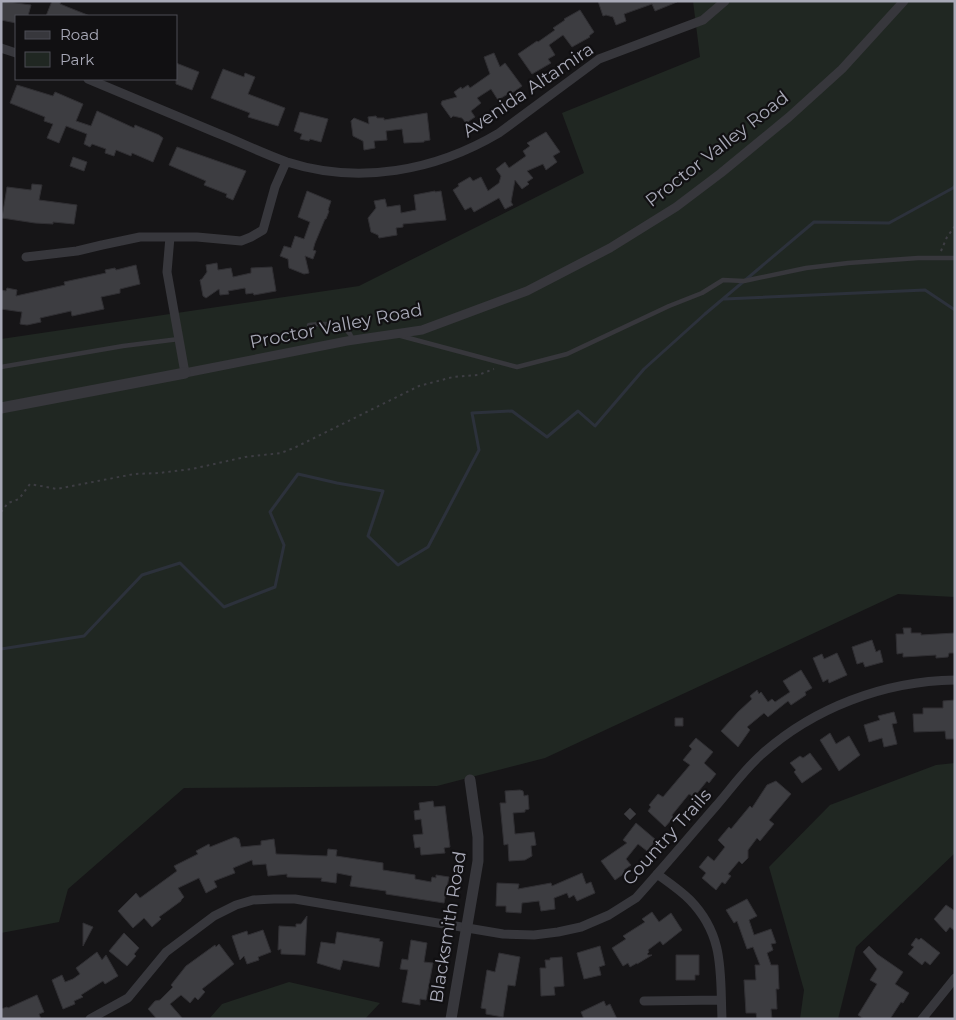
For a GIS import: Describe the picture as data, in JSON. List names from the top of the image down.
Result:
{
  "streets": {
    "street": [
      "Avenida Altamira",
      "Proctor Valley Road",
      "Country Trails",
      "Blacksmith Road"
    ]
  },
  "crossings": [
    ["Country Trails", "Blacksmith Road"]
  ],
  "legend": ["Road", "Park"]
}
